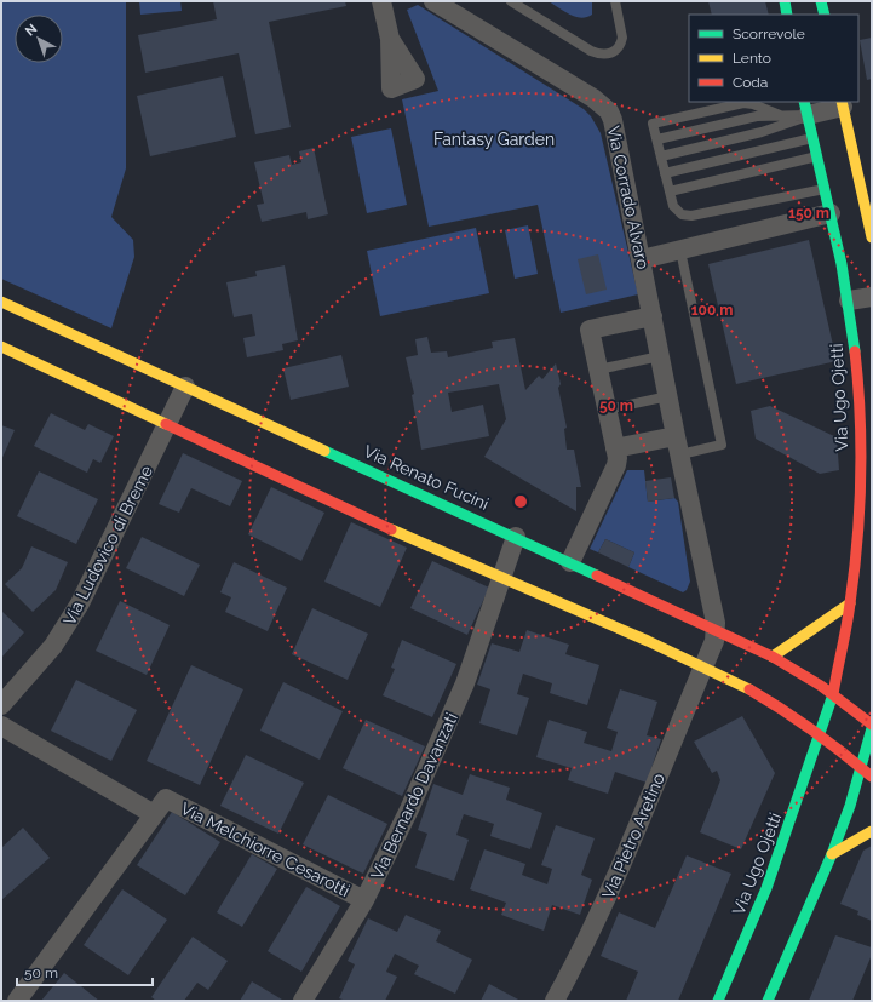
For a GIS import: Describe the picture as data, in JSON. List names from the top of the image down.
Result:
{
  "streets": {
    "main road": ["Via Ugo Ojetti", "Via Renato Fucini"],
    "street": [
      "Via Corrado Alvaro",
      "Via Ludovico di Breme",
      "Via Bernardo Davanzati",
      "Via Pietro Aretino",
      "Via Melchiorre Cesarotti"
    ]
  },
  "crossings": [
    ["Via Corrado Alvaro", "Via Renato Fucini"],
    ["Via Corrado Alvaro", "Via Pietro Aretino"],
    ["Via Ugo Ojetti", "Via Renato Fucini"],
    ["Via Renato Fucini", "Via Ludovico di Breme"],
    ["Via Renato Fucini", "Via Bernardo Davanzati"],
    ["Via Renato Fucini", "Via Pietro Aretino"],
    ["Via Bernardo Davanzati", "Via Melchiorre Cesarotti"]
  ],
  "parks": ["Fantasy Garden"],
  "legend": ["Scorrevole", "Lento", "Coda"],
  "scale_bar": "50 m",
  "north": "top left",
  "rings": ["150 m", "100 m", "50 m"]
}
